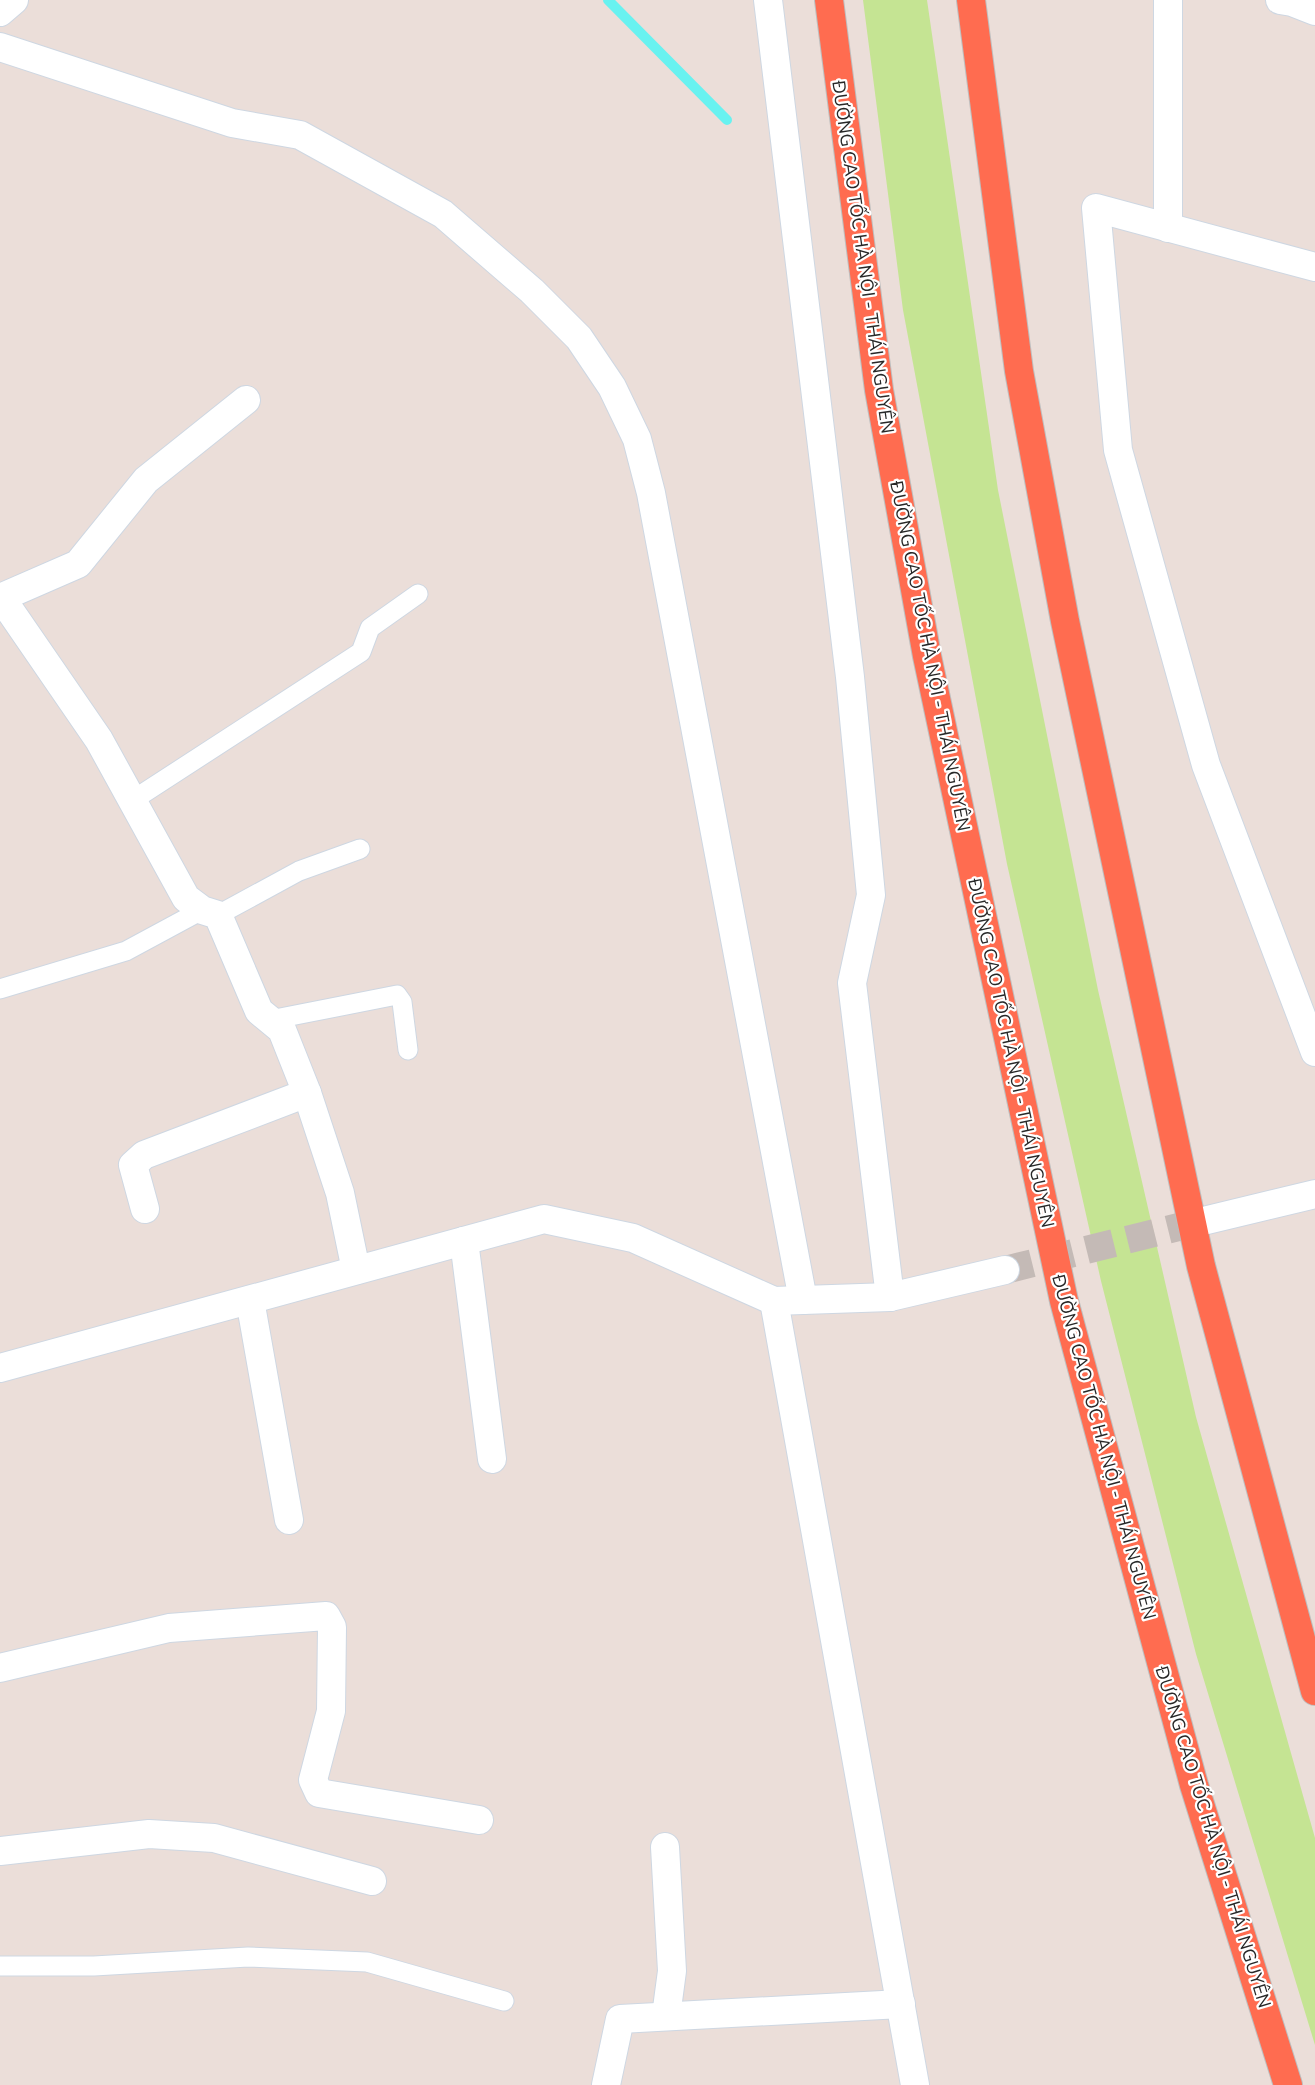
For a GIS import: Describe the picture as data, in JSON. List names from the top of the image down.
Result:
{
  "streets": {
    "highway": ["ĐƯỜNG CAO TỐC HÀ NỘI - THÁI NGUYÊN"]
  }
}
